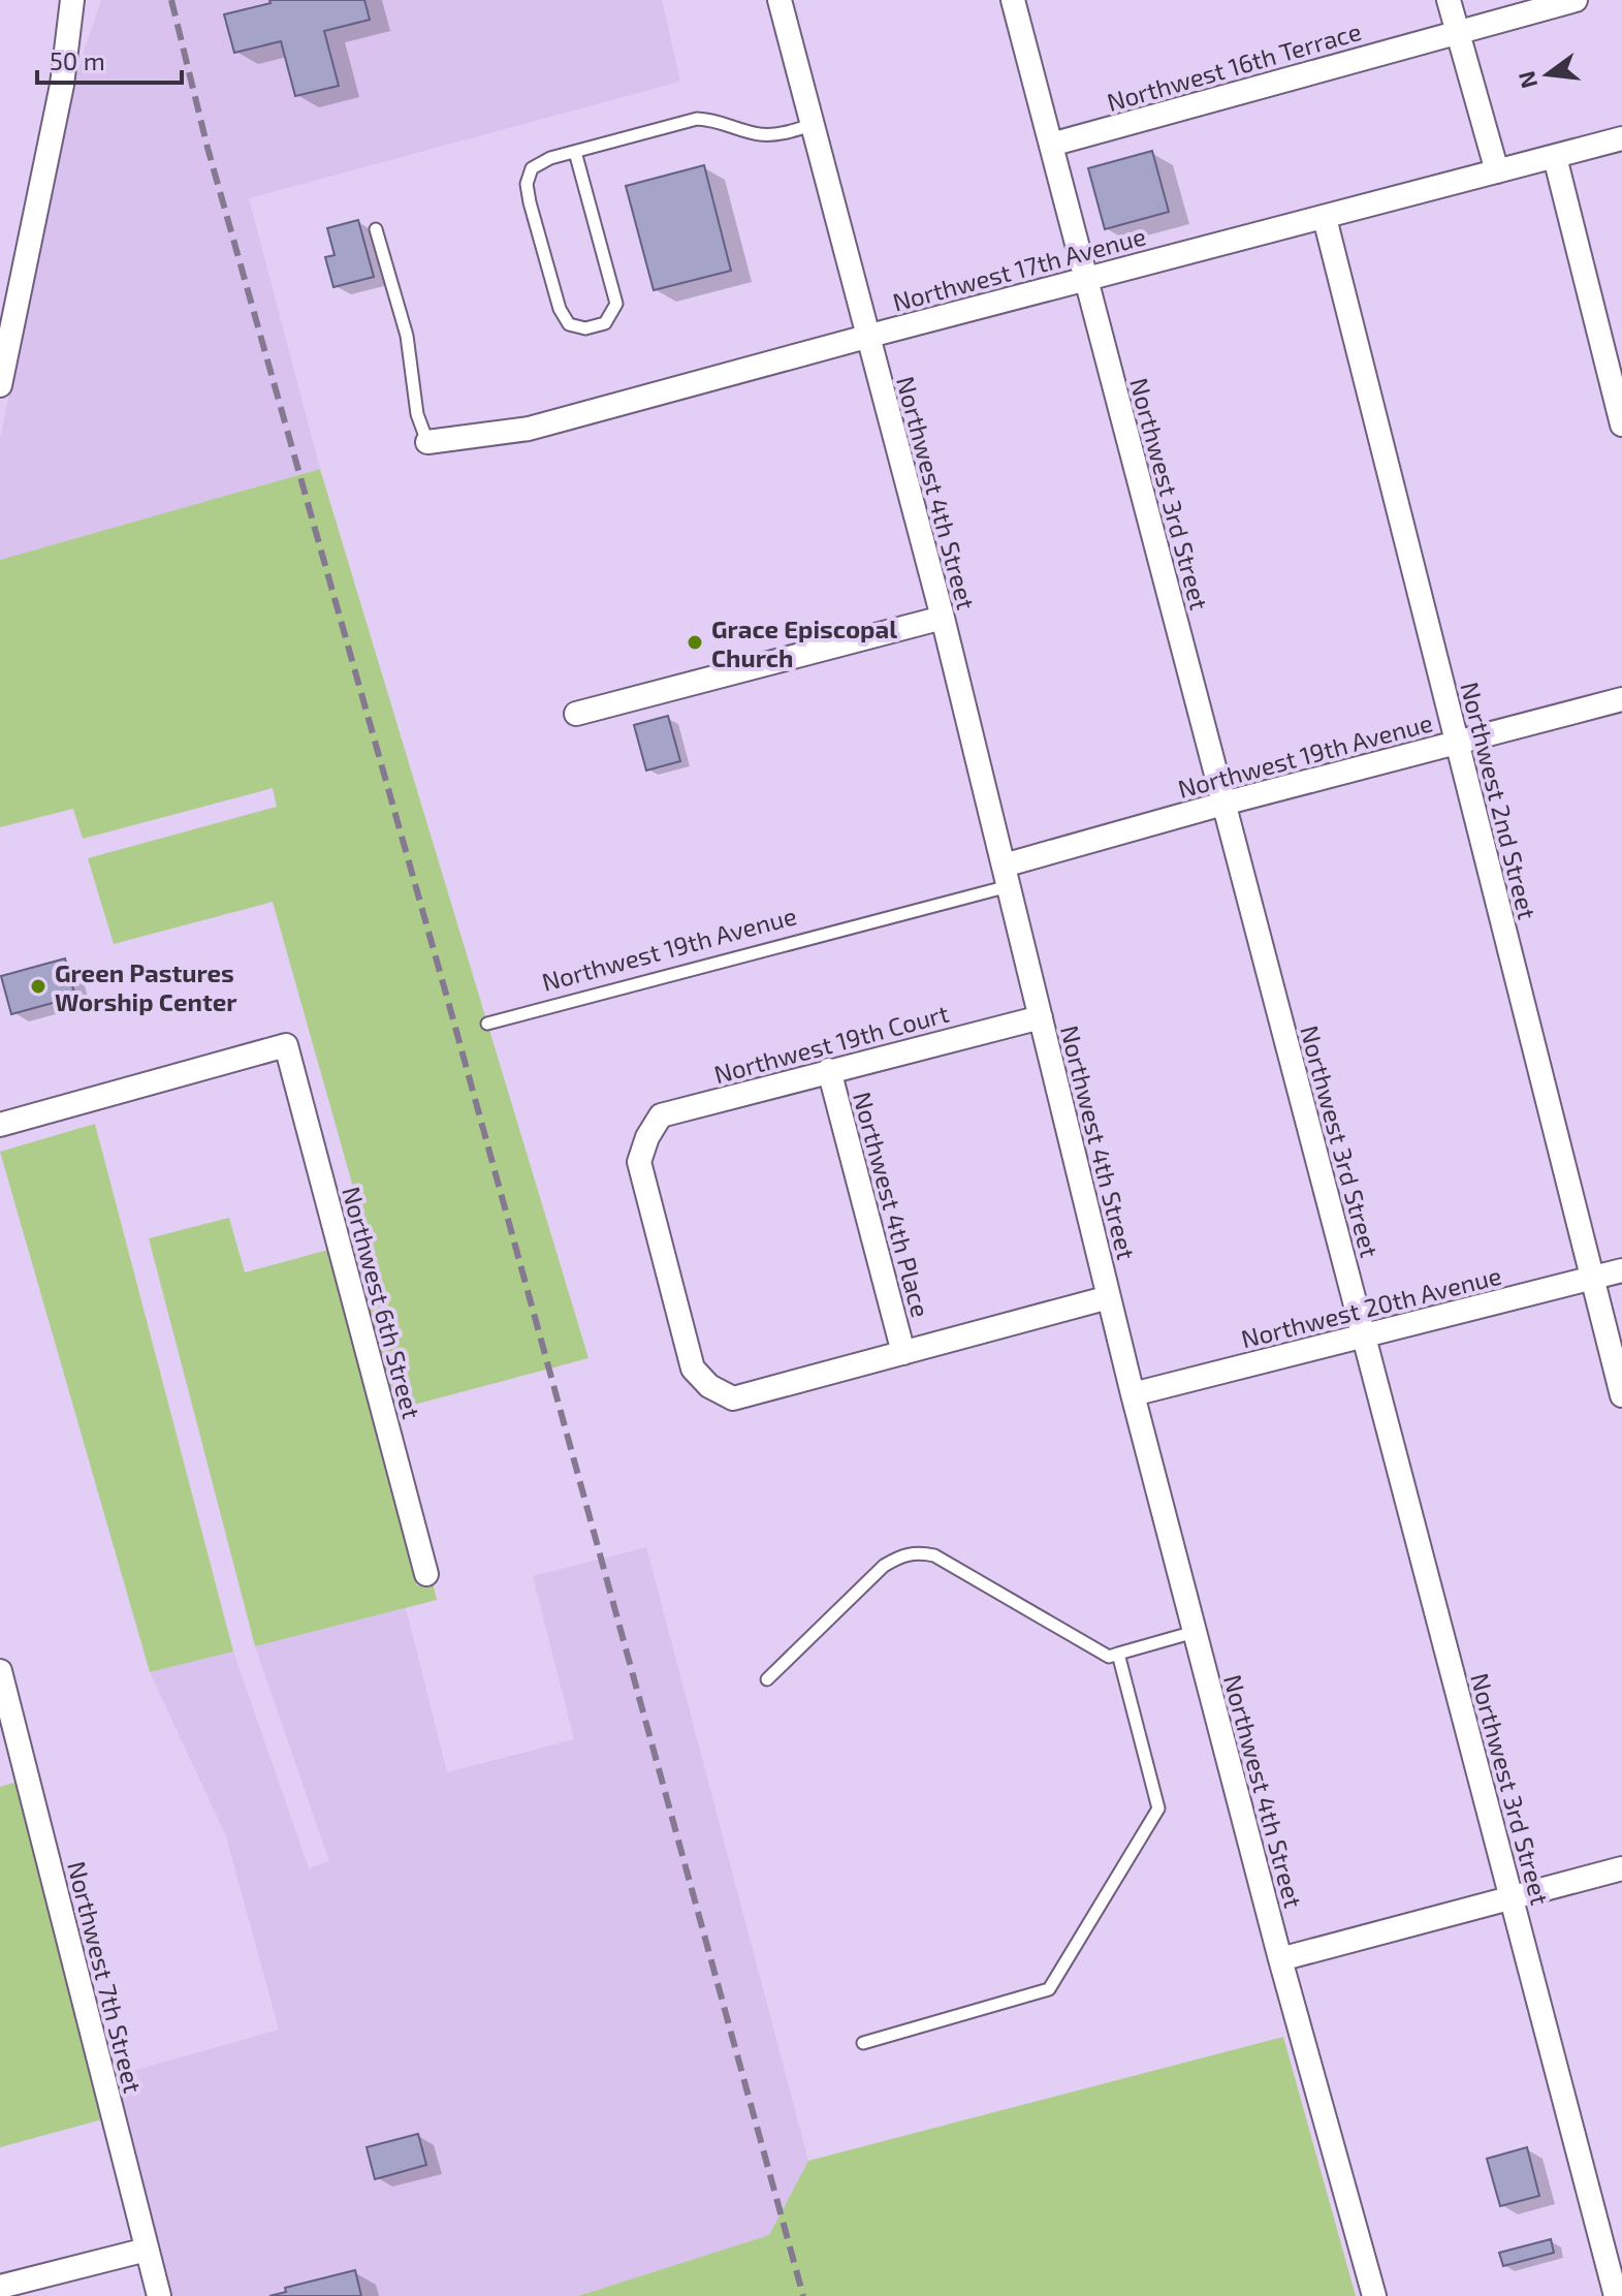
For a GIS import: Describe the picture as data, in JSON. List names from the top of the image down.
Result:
{
  "streets": {
    "street": [
      "Northwest 16th Terrace",
      "Northwest 17th Avenue",
      "Northwest 4th Street",
      "Northwest 3rd Street",
      "Northwest 19th Avenue",
      "Northwest 2nd Street",
      "Northwest 19th Court",
      "Northwest 4th Place",
      "Northwest 6th Street",
      "Northwest 20th Avenue",
      "Northwest 7th Street"
    ]
  },
  "crossings": [
    ["Northwest 16th Terrace", "Northwest 3rd Street"],
    ["Northwest 17th Avenue", "Northwest 4th Street"],
    ["Northwest 17th Avenue", "Northwest 3rd Street"],
    ["Northwest 17th Avenue", "Northwest 2nd Street"],
    ["Northwest 4th Street", "Northwest 19th Avenue"],
    ["Northwest 4th Street", "Northwest 19th Court"],
    ["Northwest 4th Street", "Northwest 20th Avenue"],
    ["Northwest 3rd Street", "Northwest 19th Avenue"],
    ["Northwest 3rd Street", "Northwest 20th Avenue"],
    ["Northwest 19th Avenue", "Northwest 2nd Street"],
    ["Northwest 2nd Street", "Northwest 20th Avenue"],
    ["Northwest 19th Court", "Northwest 4th Place"]
  ],
  "places": ["Grace Episcopal Church", "Green Pastures Worship Center"],
  "scale_bar": "50 m",
  "north": "left"
}
